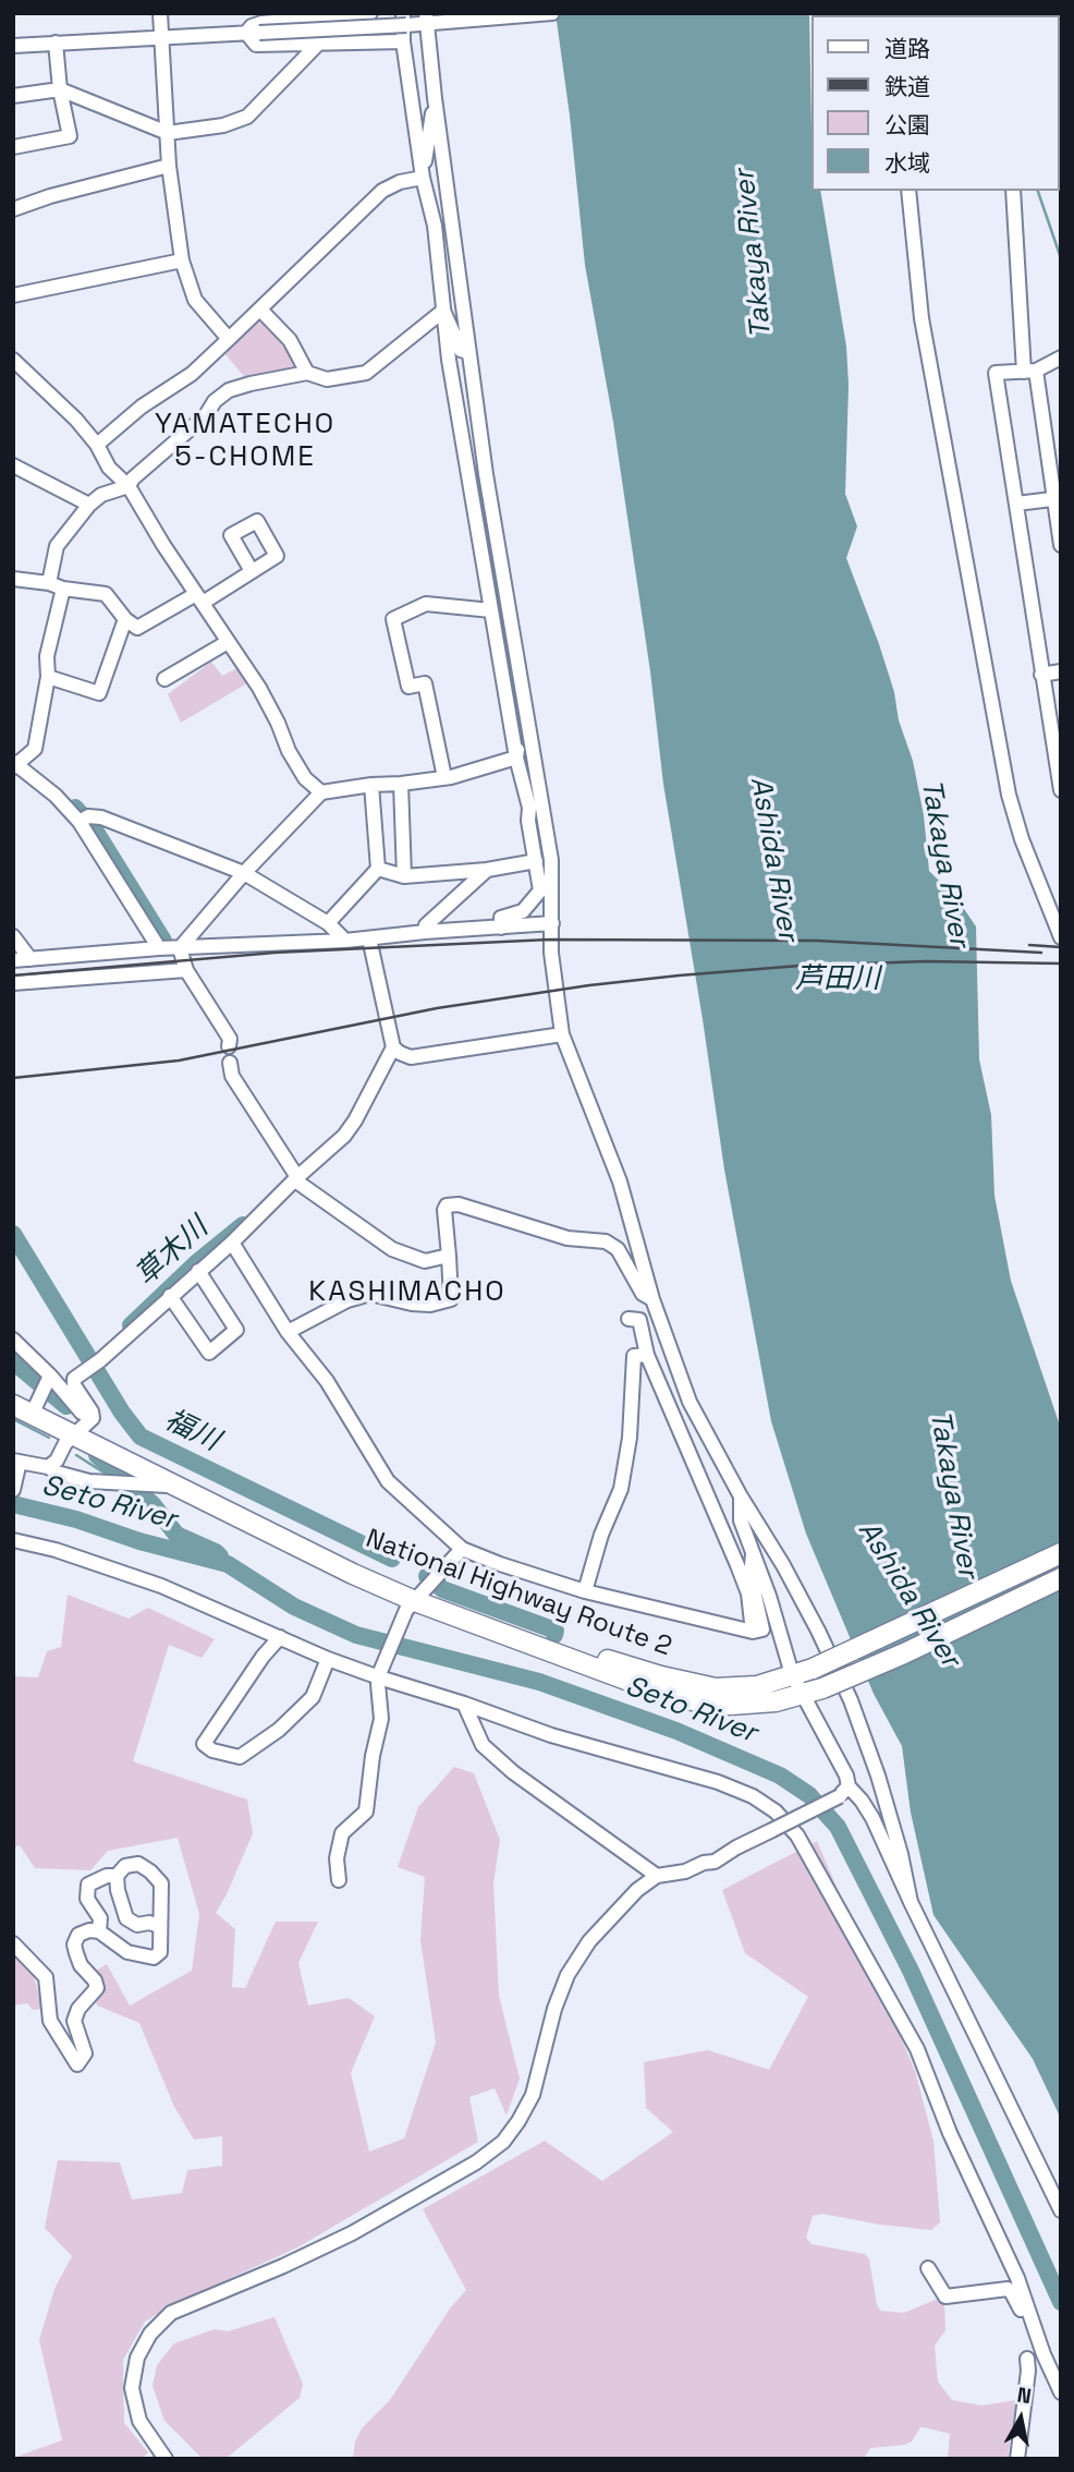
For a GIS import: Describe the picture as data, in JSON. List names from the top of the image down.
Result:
{
  "streets": {
    "highway": ["National Highway Route 2"]
  },
  "districts": ["YAMATECHO 5-CHOME", "KASHIMACHO"],
  "water": [
    "Takaya River",
    "Ashida River",
    "芦田川",
    "草木川",
    "福川",
    "Seto River"
  ],
  "legend": [
    "道路",
    "鉄道",
    "公園",
    "水域"
  ],
  "north": "top"
}
